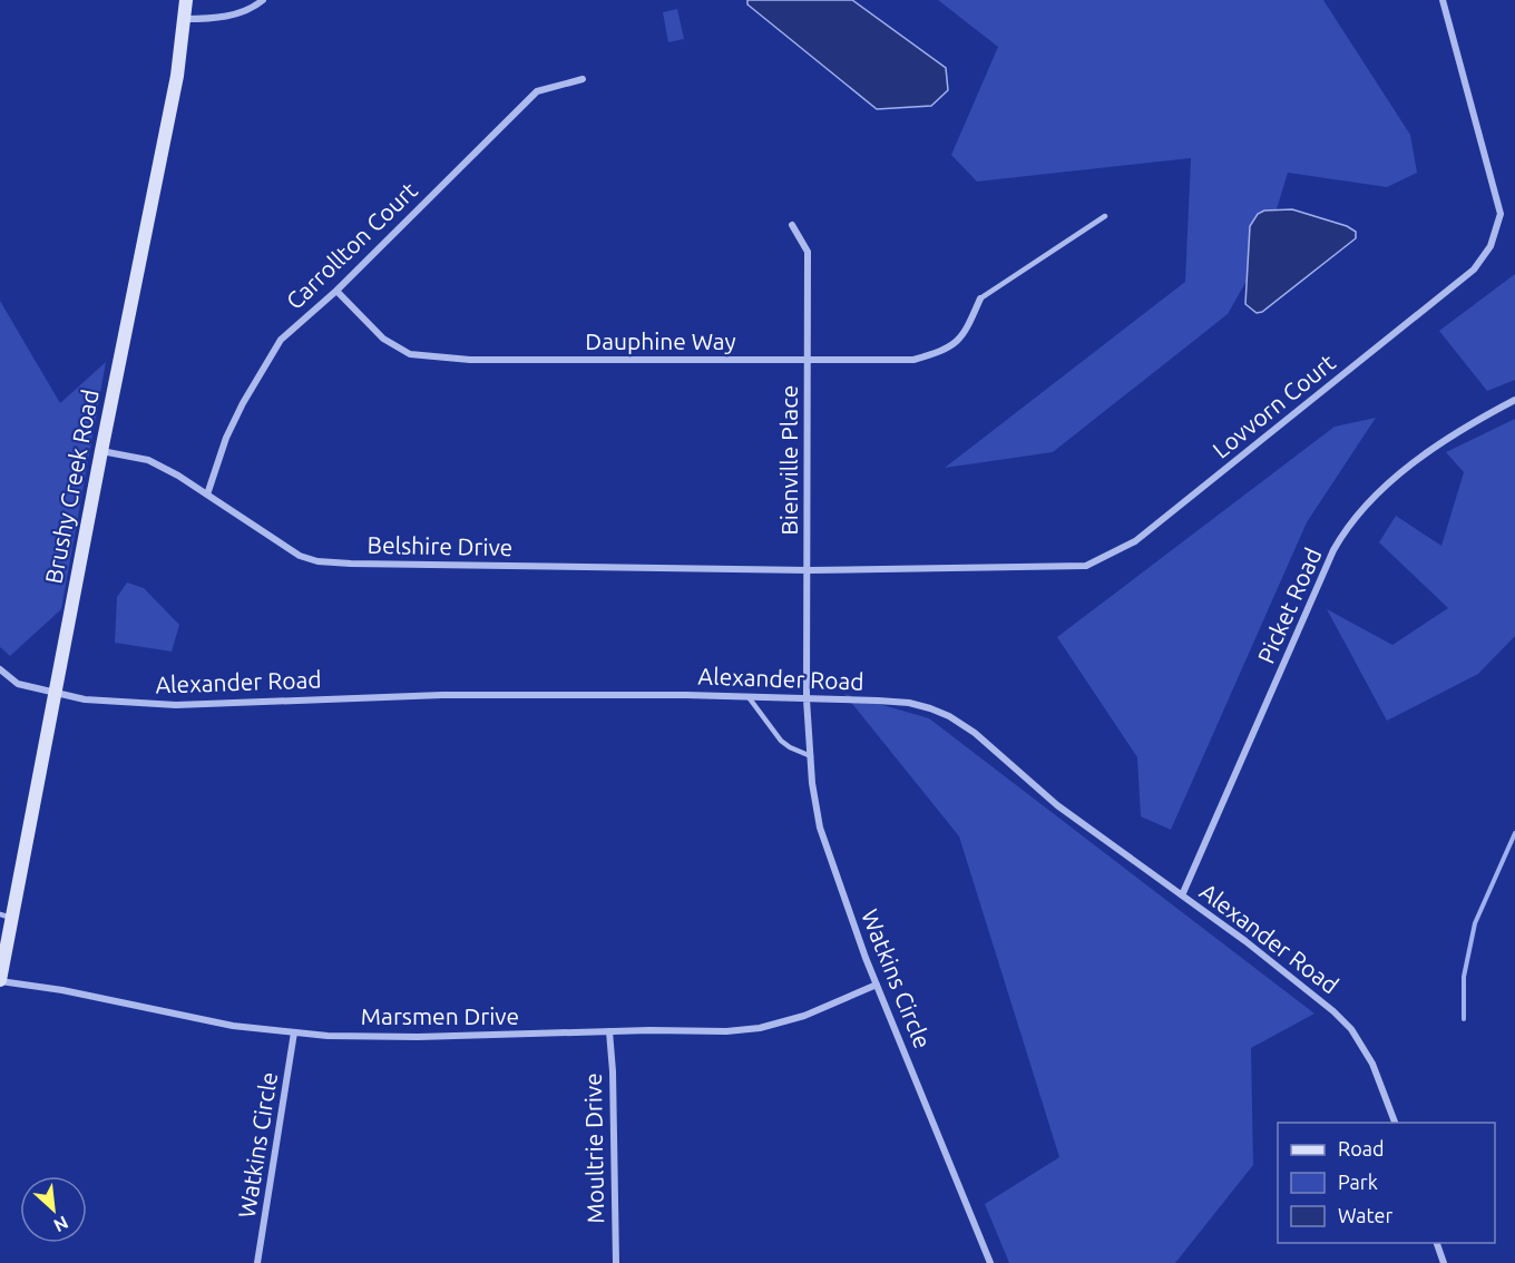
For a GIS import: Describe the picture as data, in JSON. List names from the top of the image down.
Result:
{
  "streets": {
    "main road": ["Brushy Creek Road"],
    "street": [
      "Carrollton Court",
      "Dauphine Way",
      "Lovvorn Court",
      "Bienville Place",
      "Belshire Drive",
      "Picket Road",
      "Alexander Road",
      "Watkins Circle",
      "Marsmen Drive",
      "Moultrie Drive"
    ]
  },
  "crossings": [
    ["Carrollton Court", "Dauphine Way"],
    ["Carrollton Court", "Belshire Drive"],
    ["Dauphine Way", "Bienville Place"],
    ["Lovvorn Court", "Bienville Place"],
    ["Lovvorn Court", "Belshire Drive"],
    ["Bienville Place", "Belshire Drive"],
    ["Bienville Place", "Alexander Road"],
    ["Bienville Place", "Watkins Circle"],
    ["Brushy Creek Road", "Belshire Drive"],
    ["Brushy Creek Road", "Alexander Road"],
    ["Brushy Creek Road", "Marsmen Drive"],
    ["Picket Road", "Alexander Road"],
    ["Alexander Road", "Watkins Circle"],
    ["Watkins Circle", "Marsmen Drive"],
    ["Marsmen Drive", "Moultrie Drive"]
  ],
  "legend": ["Road", "Park", "Water"],
  "north": "bottom right"
}
